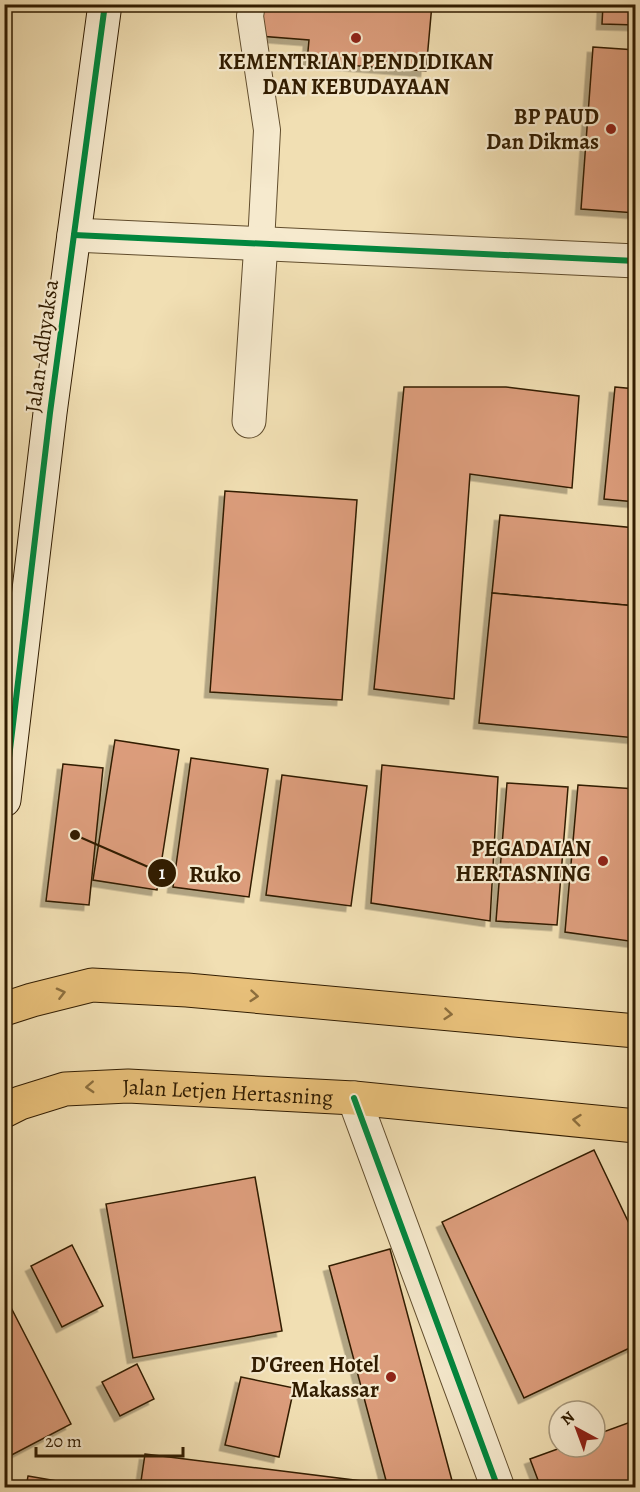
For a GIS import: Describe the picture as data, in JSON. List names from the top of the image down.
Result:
{
  "streets": {
    "main road": ["Jalan Letjen Hertasning"],
    "street": ["Jalan Adhyaksa"]
  },
  "places": [
    "KEMENTRIAN PENDIDIKAN DAN KEBUDAYAAN",
    "BP PAUD Dan Dikmas",
    "Ruko",
    "PEGADAIAN HERTASNING",
    "D'Green Hotel Makassar"
  ],
  "scale_bar": "20 m",
  "north": "top left"
}
